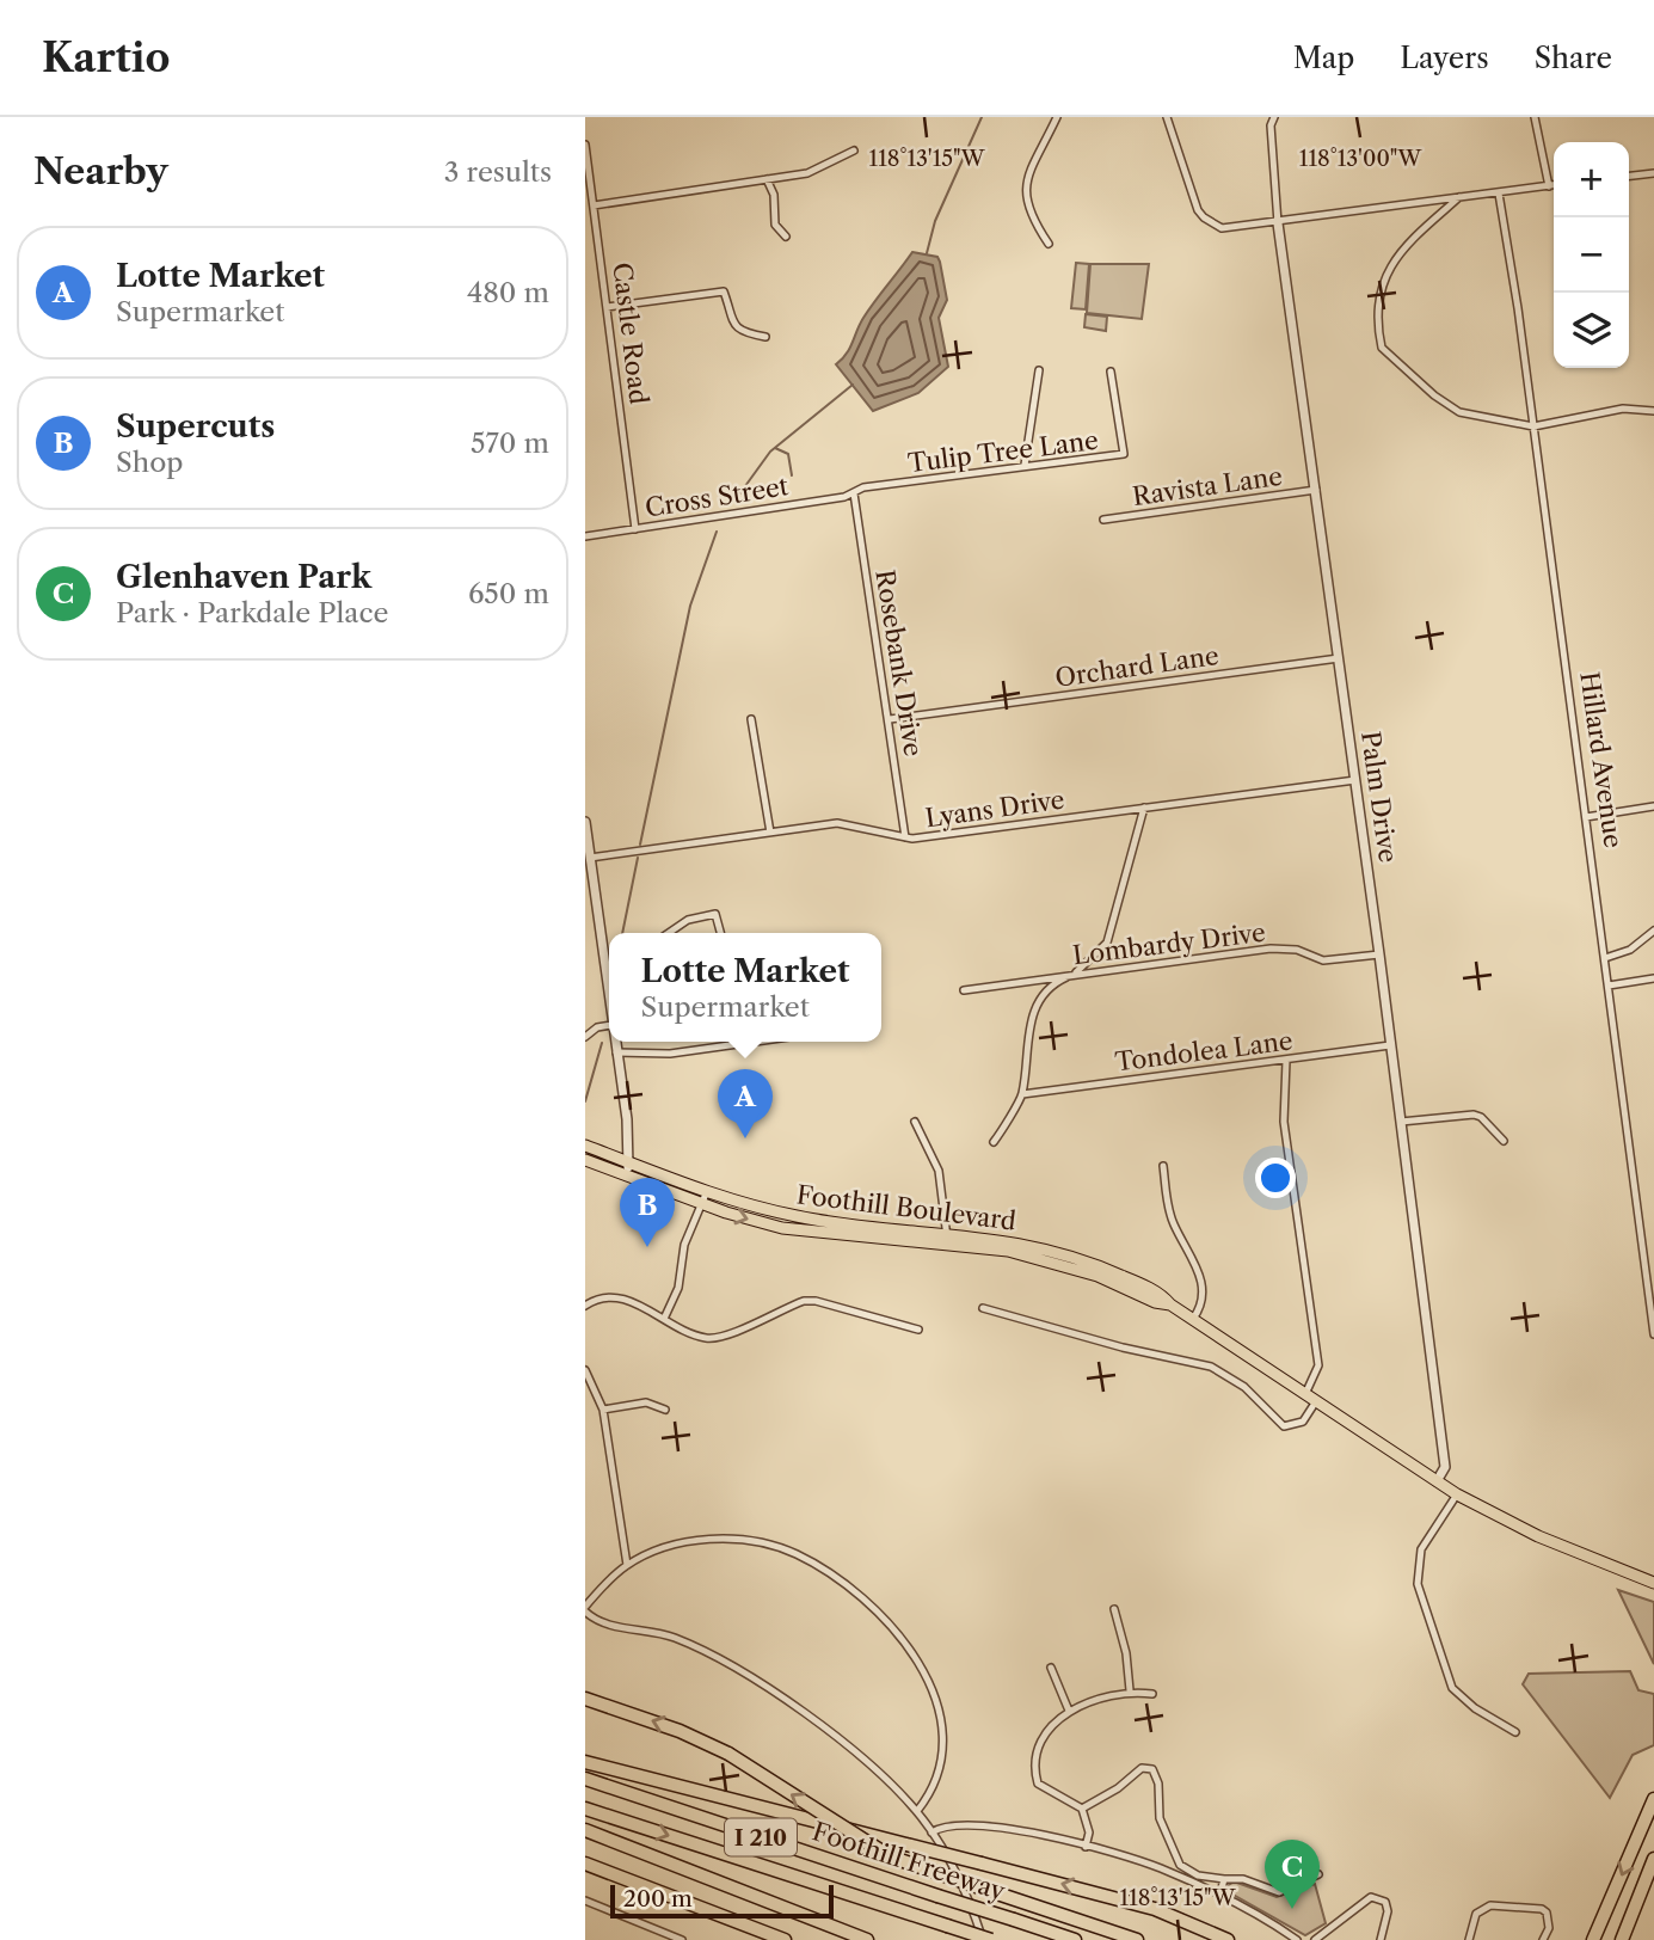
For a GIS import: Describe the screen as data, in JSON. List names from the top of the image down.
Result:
{
  "streets": {
    "highway": ["I 210", "Foothill Freeway"],
    "main road": ["Foothill Boulevard"],
    "street": [
      "Castle Road",
      "Tulip Tree Lane",
      "Ravista Lane",
      "Cross Street",
      "Rosebank Drive",
      "Orchard Lane",
      "Hillard Avenue",
      "Palm Drive",
      "Lyans Drive",
      "Lombardy Drive",
      "Tondolea Lane"
    ]
  },
  "crossings": [
    ["Castle Road", "Cross Street"],
    ["Tulip Tree Lane", "Cross Street"],
    ["Tulip Tree Lane", "Rosebank Drive"],
    ["Ravista Lane", "Palm Drive"],
    ["Cross Street", "Rosebank Drive"],
    ["Rosebank Drive", "Orchard Lane"],
    ["Rosebank Drive", "Lyans Drive"],
    ["Orchard Lane", "Palm Drive"],
    ["Palm Drive", "Lyans Drive"],
    ["Palm Drive", "Lombardy Drive"],
    ["Palm Drive", "Tondolea Lane"],
    ["Palm Drive", "Foothill Boulevard"]
  ],
  "scale_bar": "200 m",
  "page": {
    "header": "Kartio",
    "nav": ["Map", "Layers", "Share"],
    "heading": ["Nearby", "3 results"],
    "map_buttons": ["+", "−"],
    "list": [
      {
        "mark": "A",
        "name": "Lotte Market",
        "note": "Supermarket",
        "value": "480 m"
      },
      {
        "mark": "B",
        "name": "Supercuts",
        "note": "Shop",
        "value": "570 m"
      },
      {
        "mark": "C",
        "name": "Glenhaven Park",
        "note": "Park · Parkdale Place",
        "value": "650 m"
      }
    ],
    "popup": ["Lotte Market", "Supermarket"],
    "pins": ["A", "B", "C"],
    "scale": "200 m"
  },
  "coordinates": ["118°13'15\"W", "118°13'00\"W"]
}
